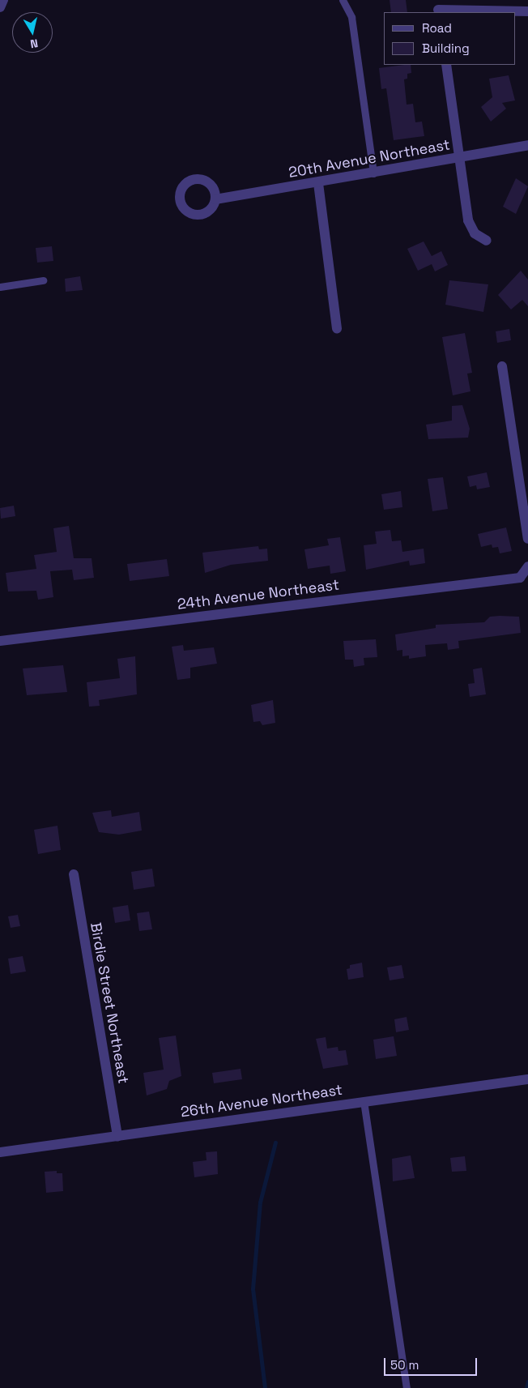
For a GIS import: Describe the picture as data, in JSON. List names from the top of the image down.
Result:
{
  "streets": {
    "street": [
      "20th Avenue Northeast",
      "24th Avenue Northeast",
      "Birdie Street Northeast",
      "26th Avenue Northeast"
    ]
  },
  "crossings": [
    ["Birdie Street Northeast", "26th Avenue Northeast"]
  ],
  "legend": ["Road", "Building"],
  "scale_bar": "50 m",
  "north": "bottom"
}
